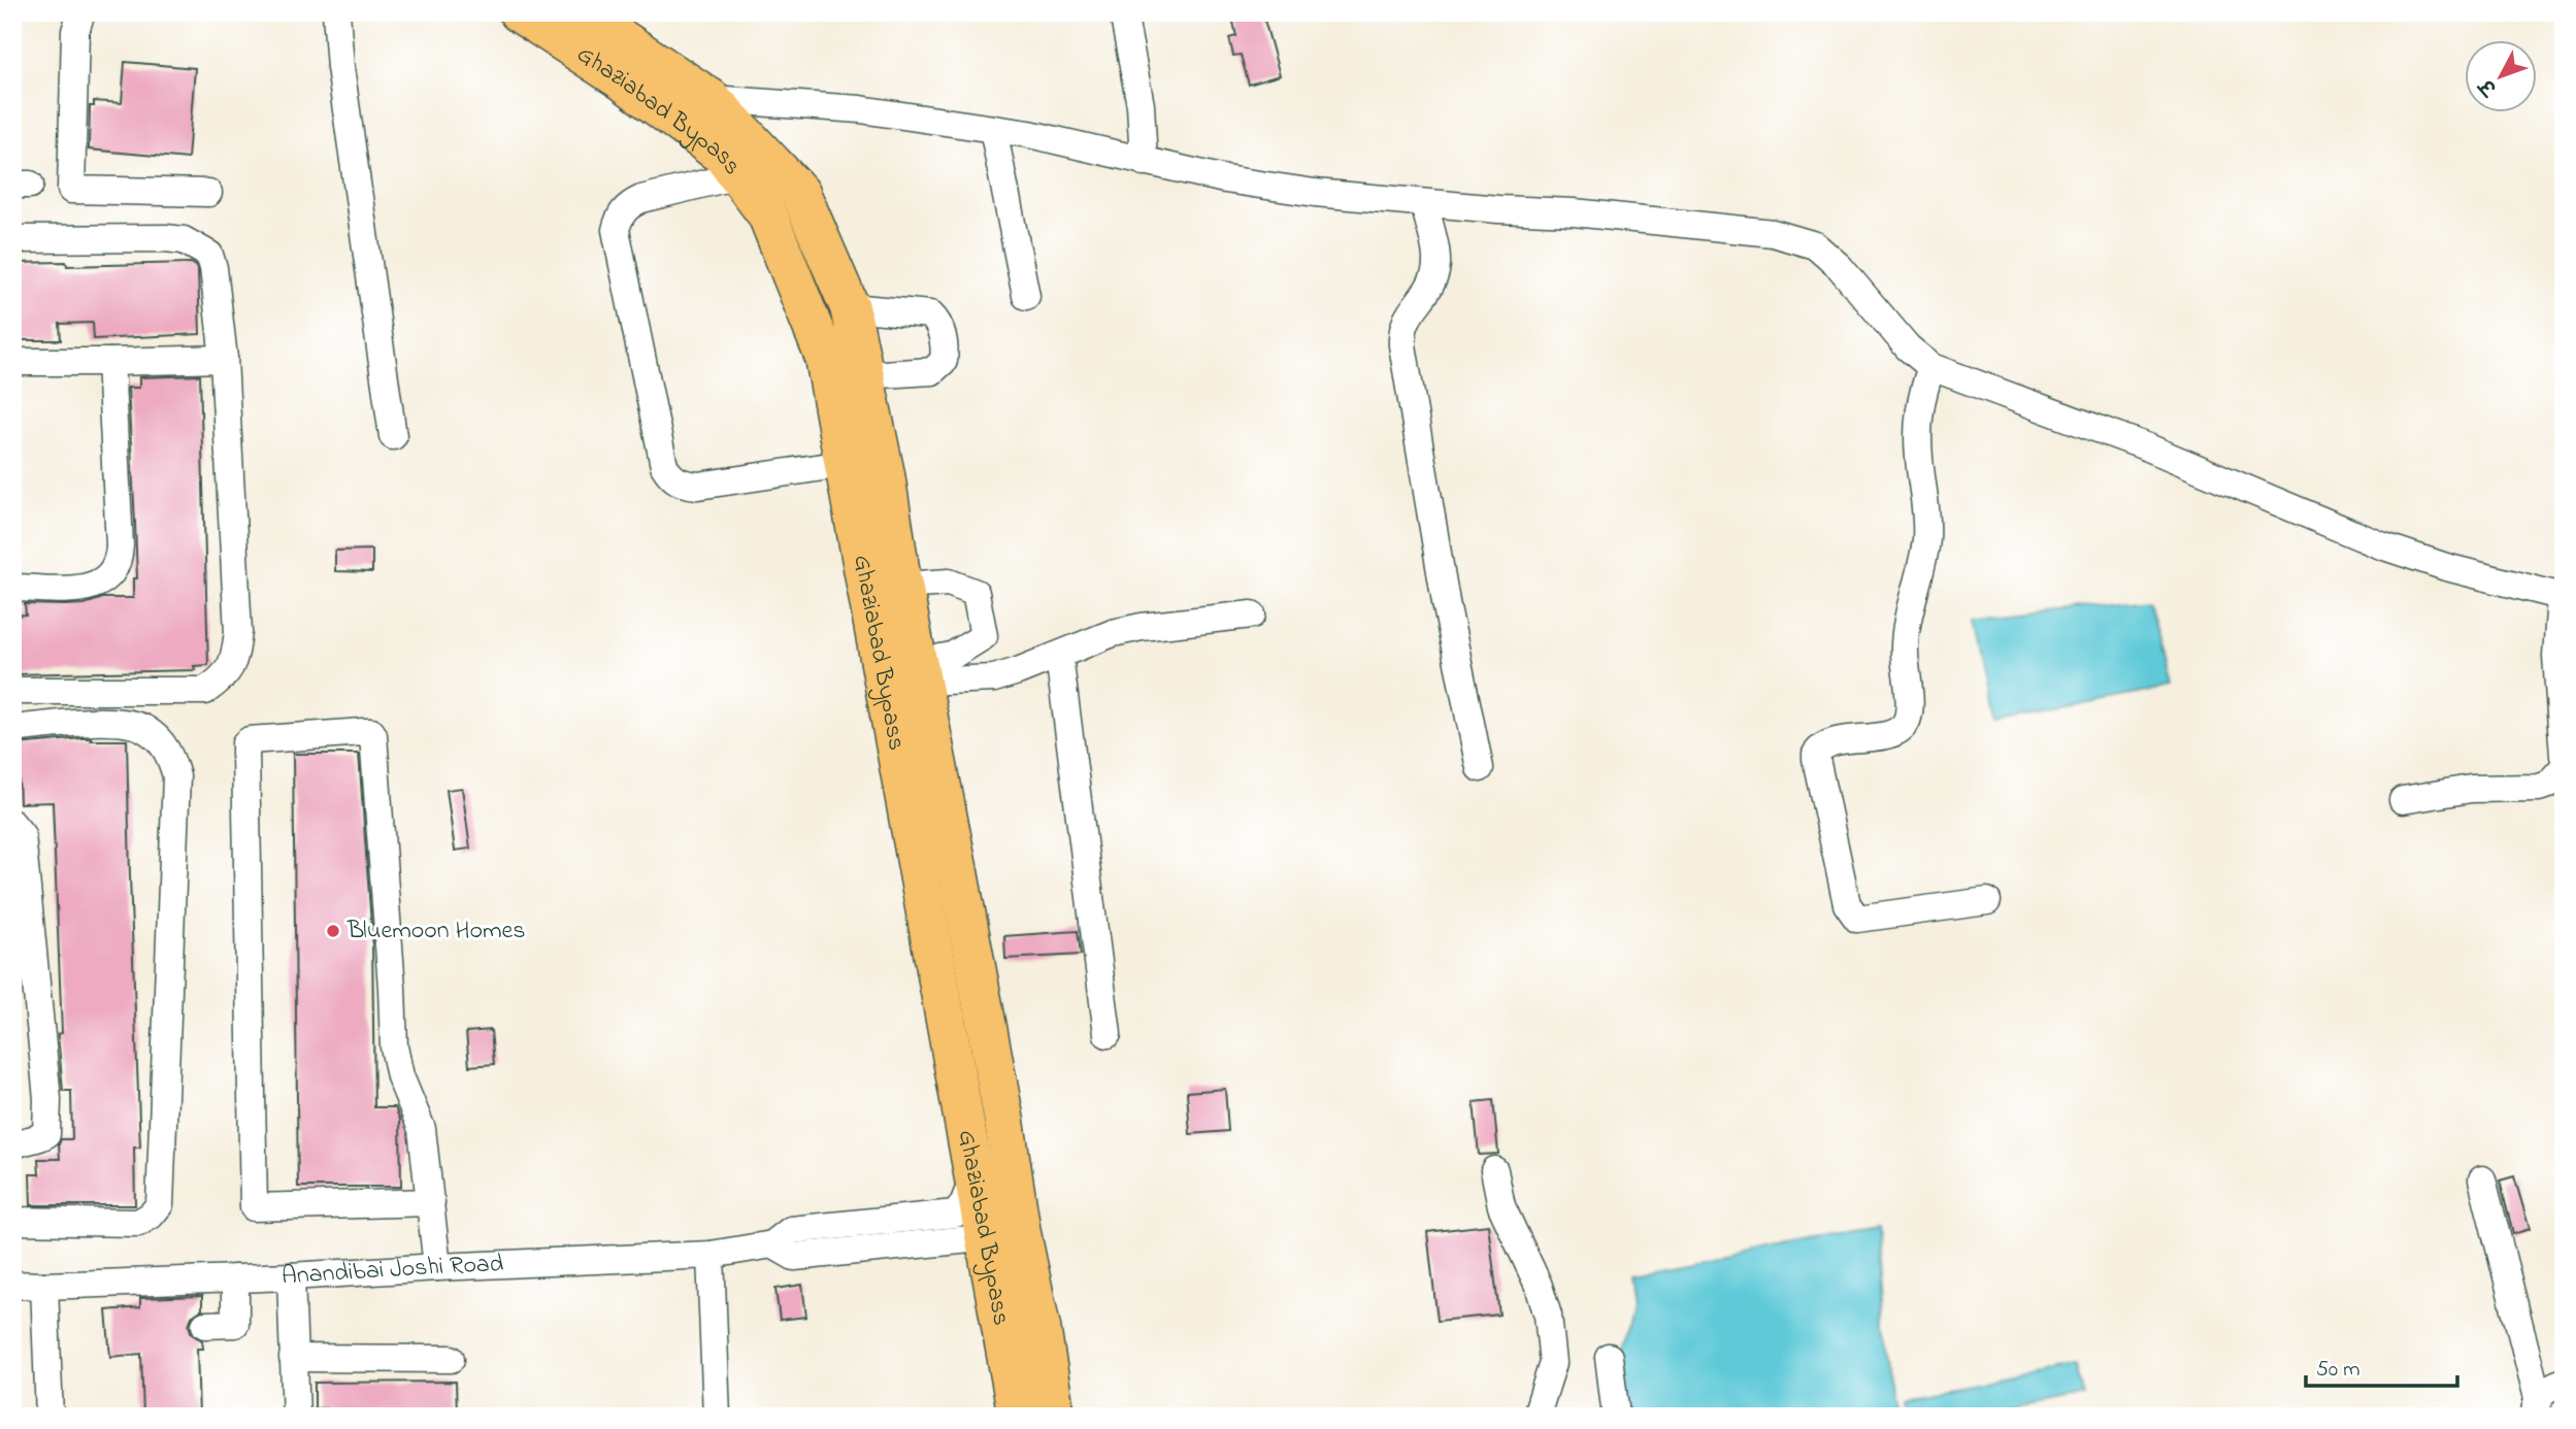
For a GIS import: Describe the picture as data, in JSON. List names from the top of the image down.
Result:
{
  "streets": {
    "highway": ["Ghaziabad Bypass"],
    "street": ["Anandibai Joshi Road"]
  },
  "crossings": [
    ["Ghaziabad Bypass", "Anandibai Joshi Road"]
  ],
  "places": ["Bluemoon Homes"],
  "scale_bar": "50 m",
  "north": "bottom left"
}
